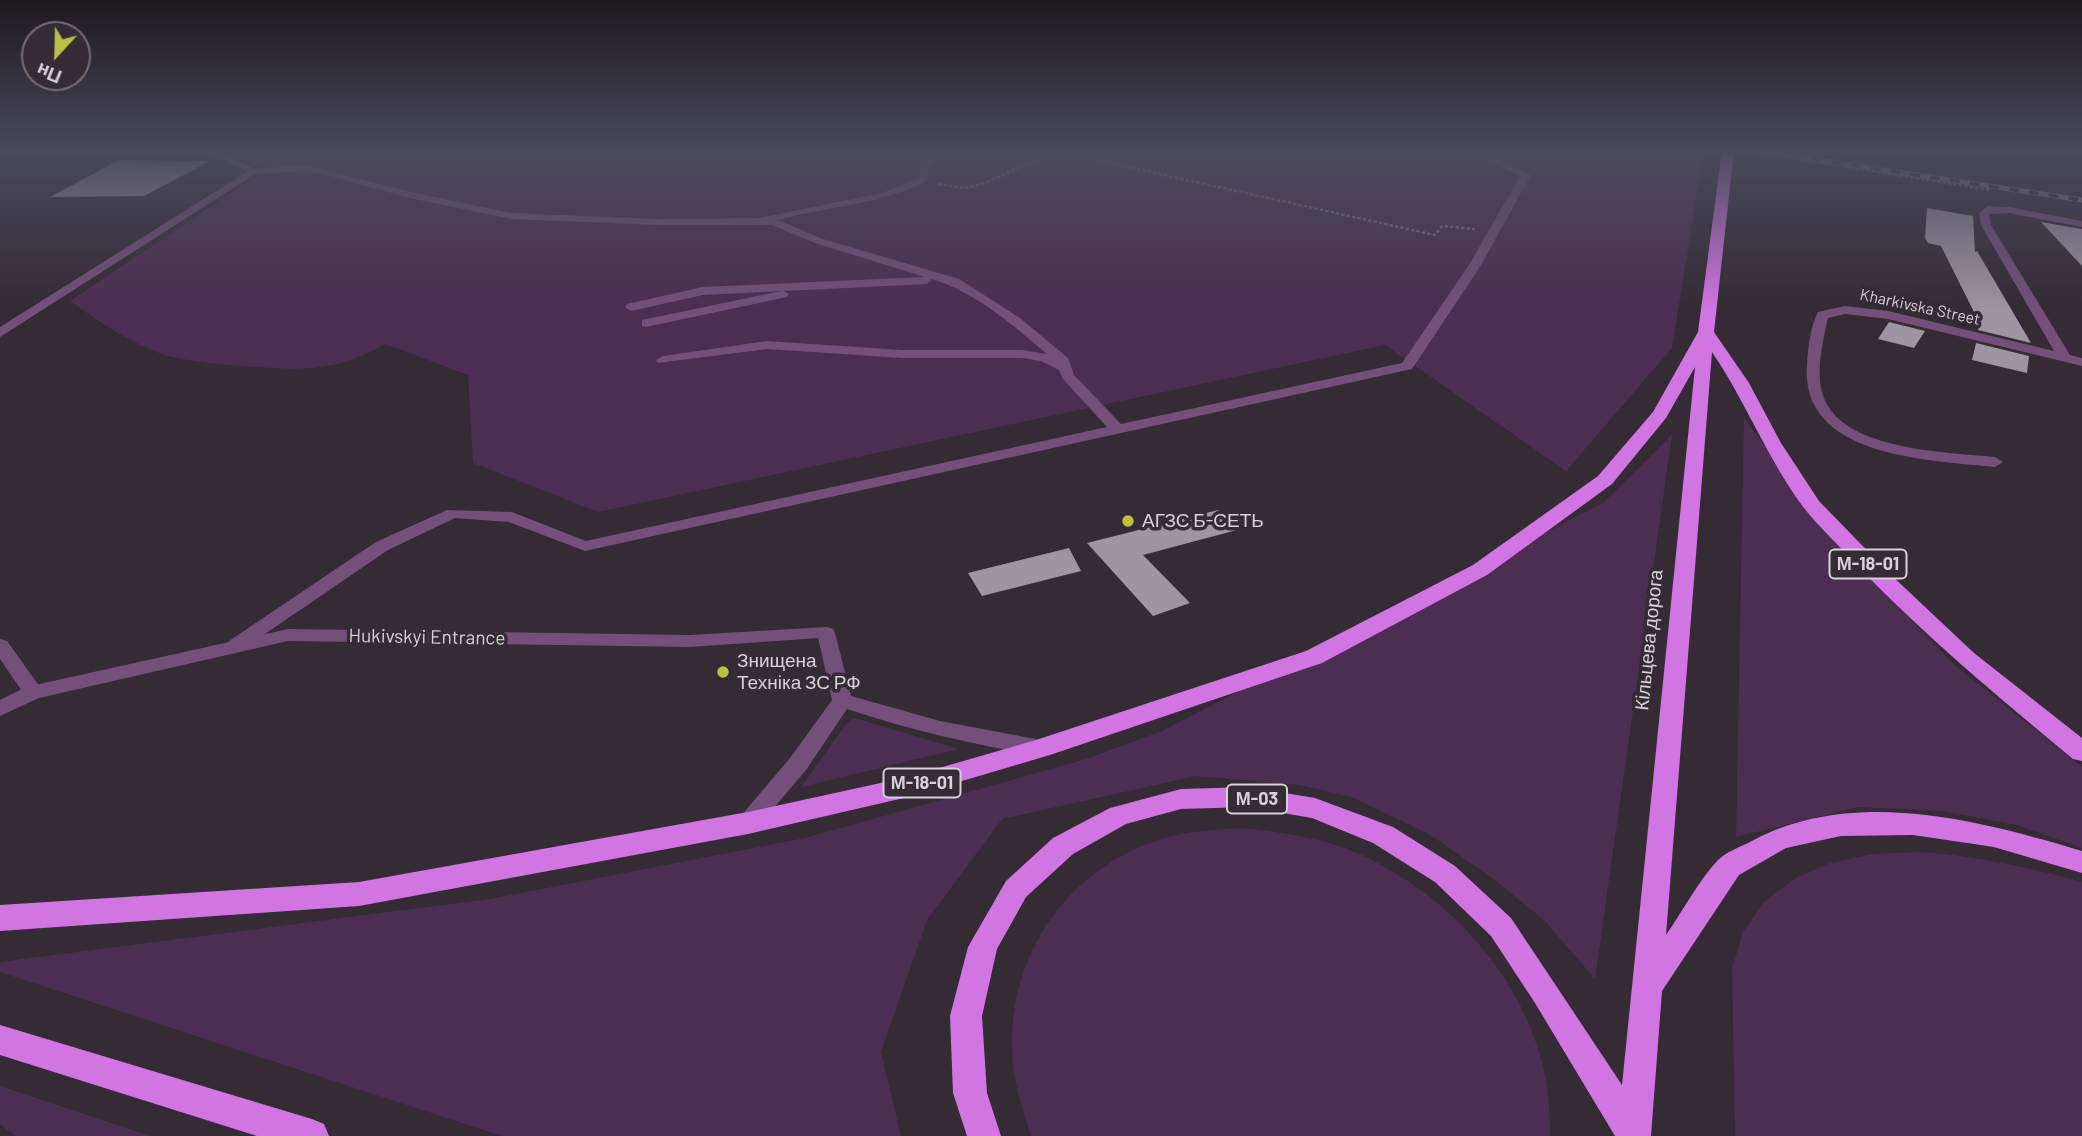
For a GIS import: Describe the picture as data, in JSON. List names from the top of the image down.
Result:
{
  "streets": {
    "highway": ["М-18-01", "Кільцева дорога", "М-03"],
    "street": ["Kharkivska Street", "Hukivskyi Entrance"]
  },
  "crossings": [
    ["М-18-01", "Кільцева дорога"],
    ["Кільцева дорога", "М-03"]
  ],
  "places": ["АГЗС Б-СЕТЬ", "Знищена Техніка ЗС РФ"],
  "north": "bottom"
}
